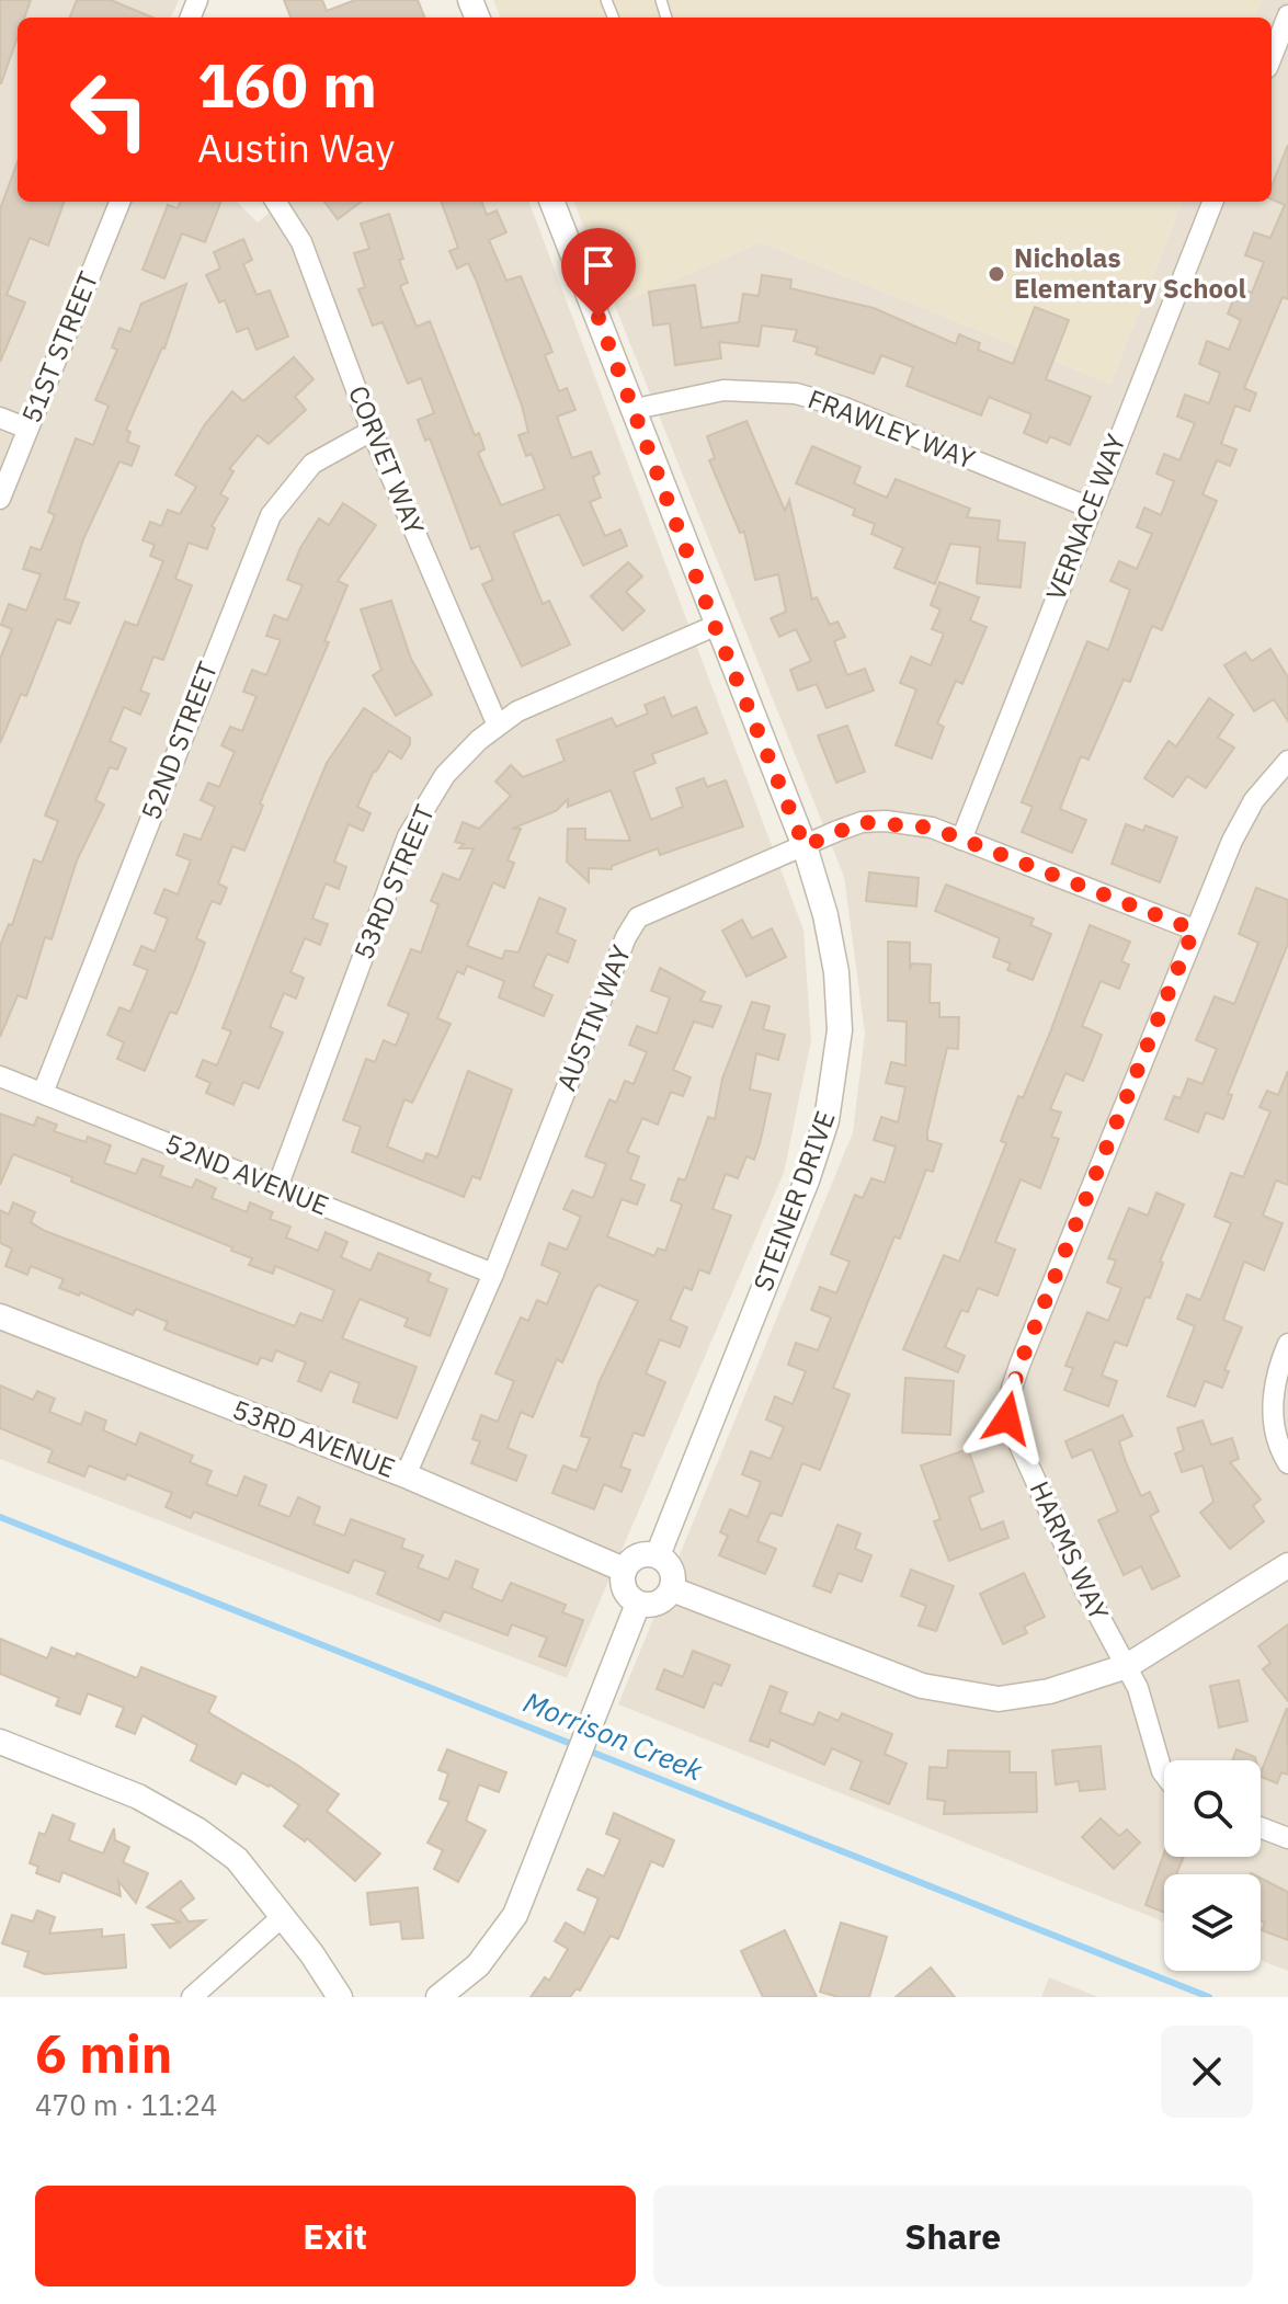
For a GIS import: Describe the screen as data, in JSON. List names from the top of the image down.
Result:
{
  "streets": {
    "street": [
      "51ST STREET",
      "FRAWLEY WAY",
      "CORVET WAY",
      "VERNACE WAY",
      "52ND STREET",
      "53RD STREET",
      "AUSTIN WAY",
      "52ND AVENUE",
      "STEINER DRIVE",
      "53RD AVENUE",
      "HARMS WAY"
    ]
  },
  "crossings": [
    ["FRAWLEY WAY", "VERNACE WAY"],
    ["FRAWLEY WAY", "STEINER DRIVE"],
    ["CORVET WAY", "52ND STREET"],
    ["CORVET WAY", "53RD STREET"],
    ["VERNACE WAY", "AUSTIN WAY"],
    ["52ND STREET", "52ND AVENUE"],
    ["53RD STREET", "52ND AVENUE"],
    ["53RD STREET", "STEINER DRIVE"],
    ["AUSTIN WAY", "52ND AVENUE"],
    ["AUSTIN WAY", "STEINER DRIVE"],
    ["AUSTIN WAY", "53RD AVENUE"],
    ["AUSTIN WAY", "HARMS WAY"],
    ["STEINER DRIVE", "53RD AVENUE"]
  ],
  "water": ["Morrison Creek"],
  "places": ["Nicholas Elementary School"],
  "page": {
    "turn": ["160 m", "Austin Way"],
    "heading": ["6 min", "470 m · 11:24"],
    "buttons": ["Exit", "Share"]
  }
}
